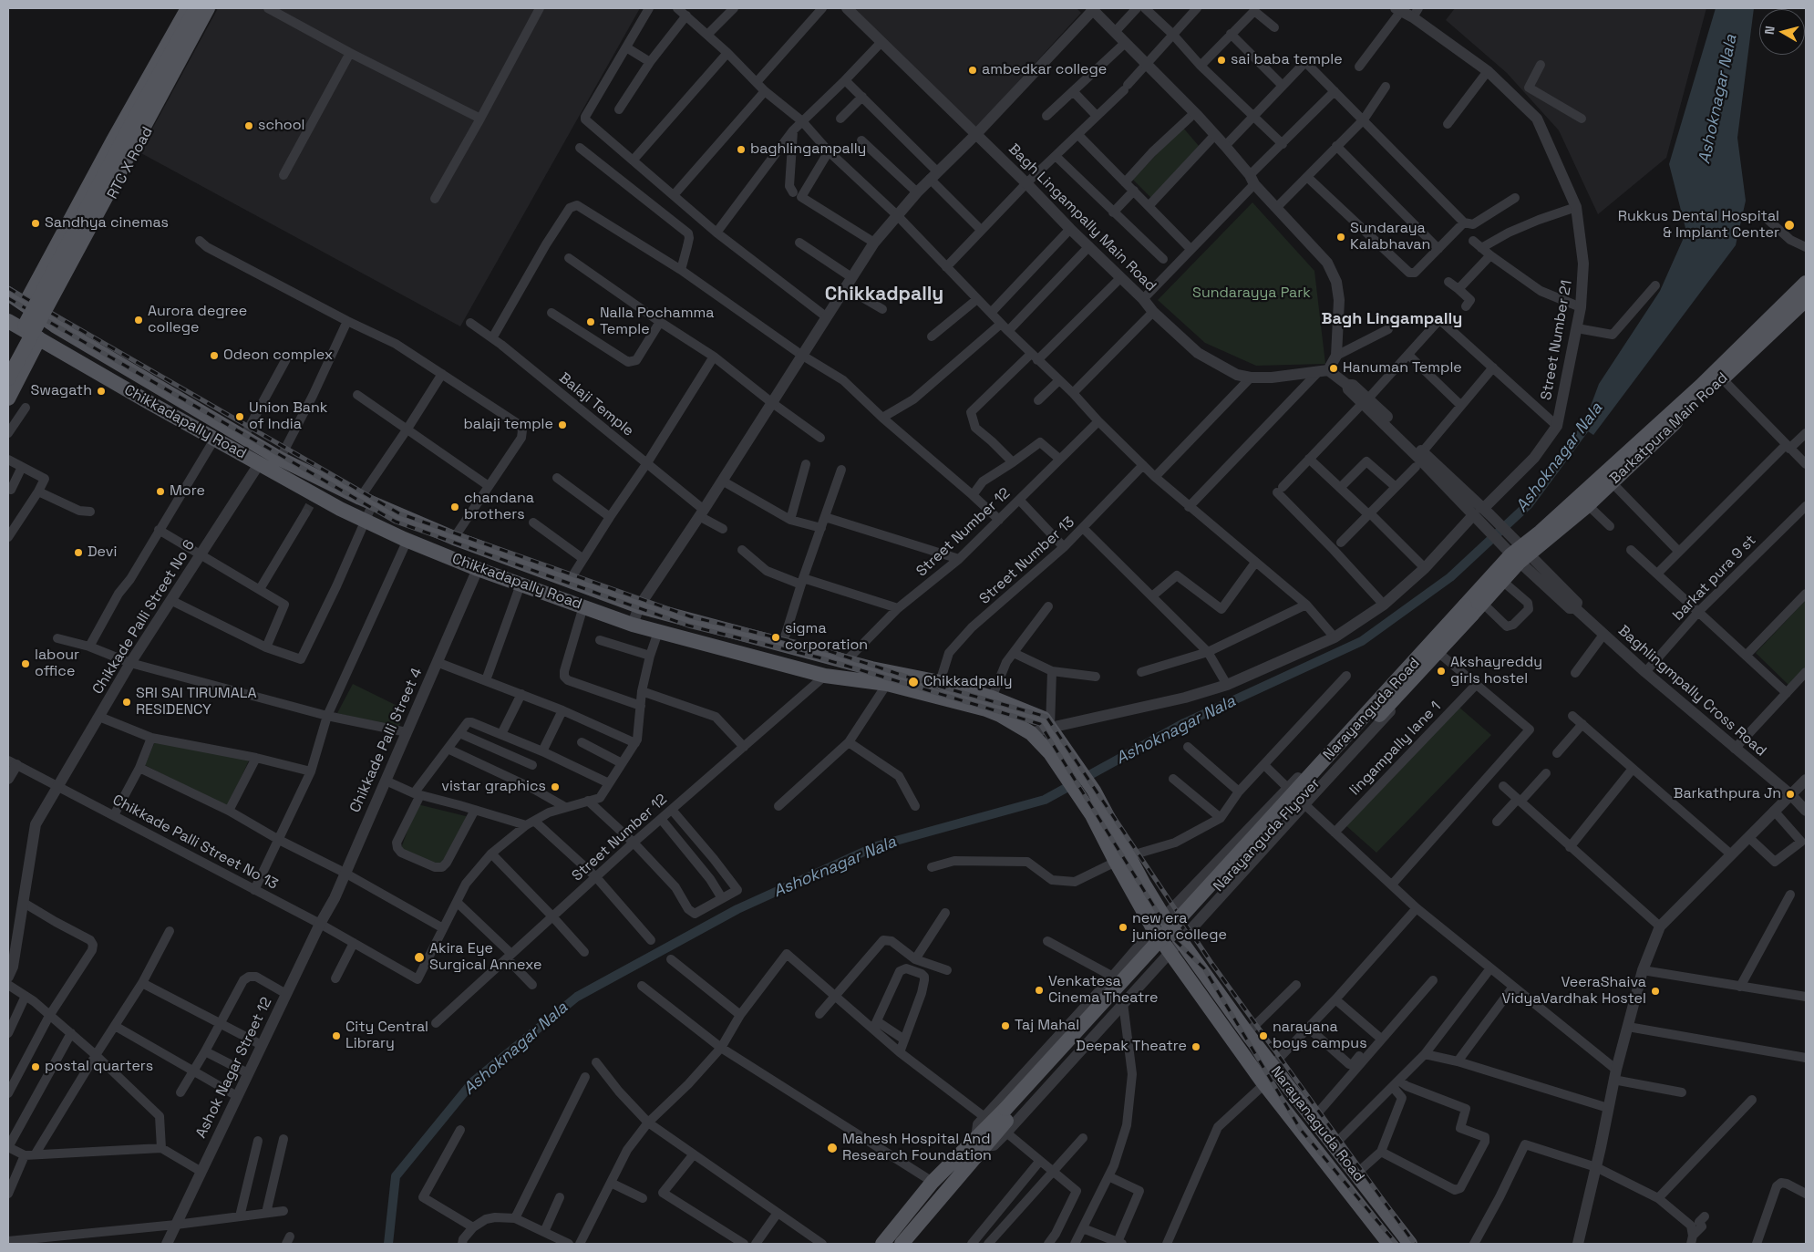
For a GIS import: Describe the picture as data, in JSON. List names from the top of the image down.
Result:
{
  "streets": {
    "main road": [
      "RTC X Road",
      "Chikkadapally Road",
      "Barkatpura Main Road",
      "Narayanguda Flyover",
      "Narayanaguda Road"
    ],
    "street": [
      "Bagh Lingampally Main Road",
      "Street Number 21",
      "Balaji Temple",
      "Street Number 12",
      "Street Number 13",
      "barkat pura 9 st",
      "Chikkade Palli Street No 6",
      "Baghlingmpally Cross Road",
      "Narayanguda Road",
      "Chikkade Palli Street 4",
      "lingampally lane 1",
      "Chikkade Palli Street No 13",
      "Ashok Nagar Street 12"
    ]
  },
  "crossings": [
    ["RTC X Road", "Chikkadapally Road"],
    ["Street Number 21", "Chikkadapally Road"],
    ["Street Number 21", "Baghlingmpally Cross Road"],
    ["Street Number 21", "Narayanaguda Road"],
    ["Chikkadapally Road", "Street Number 12"],
    ["Chikkadapally Road", "Street Number 13"],
    ["Chikkadapally Road", "Chikkade Palli Street No 6"],
    ["Chikkadapally Road", "Chikkade Palli Street 4"],
    ["Chikkadapally Road", "Narayanaguda Road"],
    ["Barkatpura Main Road", "Baghlingmpally Cross Road"],
    ["barkat pura 9 st", "Baghlingmpally Cross Road"],
    ["Chikkade Palli Street No 6", "Chikkade Palli Street No 13"],
    ["Narayanguda Road", "Narayanguda Flyover"],
    ["Narayanguda Road", "Narayanaguda Road"],
    ["Chikkade Palli Street 4", "Chikkade Palli Street No 13"],
    ["Chikkade Palli Street 4", "Ashok Nagar Street 12"],
    ["Chikkade Palli Street No 13", "Ashok Nagar Street 12"]
  ],
  "districts": ["Chikkadpally", "Bagh Lingampally"],
  "water": ["Ashoknagar Nala"],
  "parks": ["Sundarayya Park"],
  "places": [
    "sai baba temple",
    "ambedkar college",
    "school",
    "baghlingampally",
    "Sandhya cinemas",
    "Rukkus Dental Hospital & Implant Center",
    "Sundaraya Kalabhavan",
    "Aurora degree college",
    "Nalla Pochamma Temple",
    "Odeon complex",
    "Hanuman Temple",
    "Swagath",
    "Union Bank of India",
    "balaji temple",
    "More",
    "chandana brothers",
    "Devi",
    "sigma corporation",
    "labour office",
    "Akshayreddy girls hostel",
    "Chikkadpally",
    "SRI SAI TIRUMALA RESIDENCY",
    "vistar graphics",
    "Barkathpura Jn",
    "new era junior college",
    "Akira Eye Surgical Annexe",
    "Venkatesa Cinema Theatre",
    "VeeraShaiva VidyaVardhak Hostel",
    "Taj Mahal",
    "City Central Library",
    "narayana boys campus",
    "Deepak Theatre",
    "postal quarters",
    "Mahesh Hospital And Research Foundation"
  ],
  "north": "left"
}
